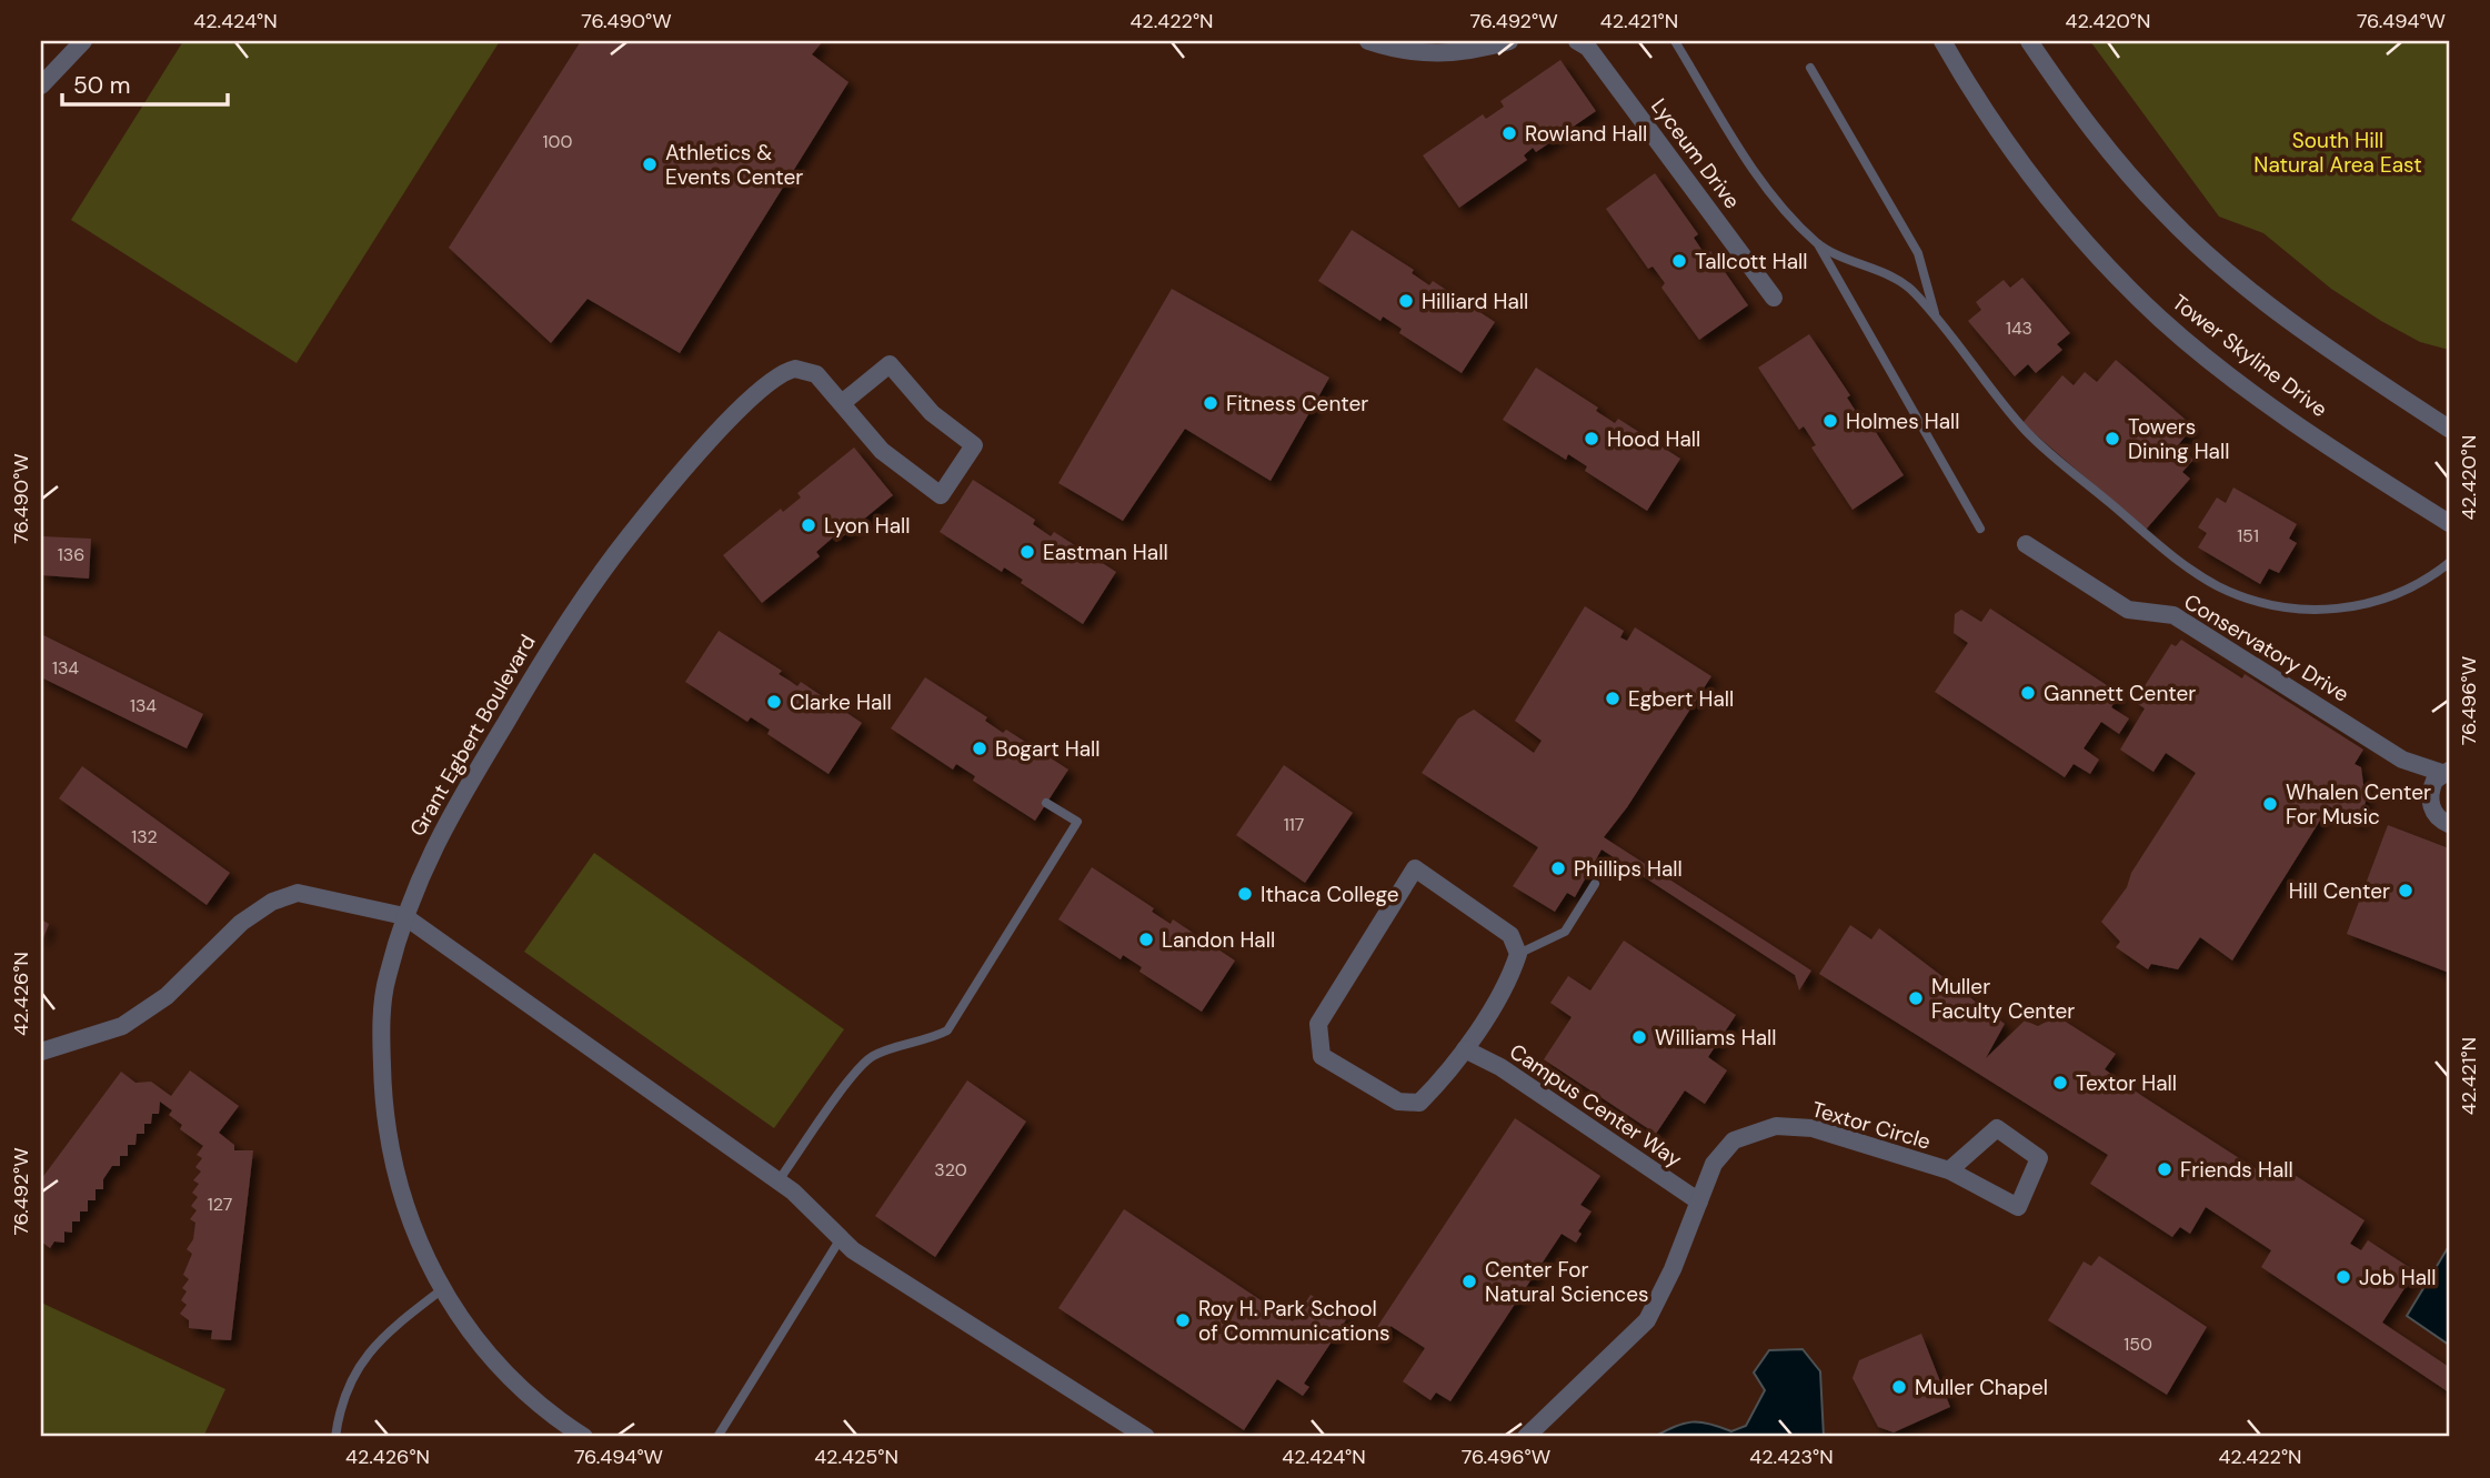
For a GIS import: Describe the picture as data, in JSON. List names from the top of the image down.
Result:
{
  "streets": {
    "street": [
      "Lyceum Drive",
      "Tower Skyline Drive",
      "Conservatory Drive",
      "Grant Egbert Boulevard",
      "Campus Center Way",
      "Textor Circle"
    ]
  },
  "crossings": [
    ["Campus Center Way", "Textor Circle"]
  ],
  "parks": ["South Hill Natural Area East"],
  "places": [
    "Rowland Hall",
    "Athletics & Events Center",
    "Tallcott Hall",
    "Hilliard Hall",
    "Fitness Center",
    "Holmes Hall",
    "Hood Hall",
    "Towers Dining Hall",
    "Lyon Hall",
    "Eastman Hall",
    "Gannett Center",
    "Egbert Hall",
    "Clarke Hall",
    "Bogart Hall",
    "Whalen Center For Music",
    "Phillips Hall",
    "Hill Center",
    "Ithaca College",
    "Landon Hall",
    "Muller Faculty Center",
    "Williams Hall",
    "Textor Hall",
    "Friends Hall",
    "Job Hall",
    "Center For Natural Sciences",
    "Roy H. Park School of Communications",
    "Muller Chapel"
  ],
  "house_numbers": [
    "100",
    "143",
    "151",
    "136",
    "134",
    "134",
    "117",
    "132",
    "320",
    "127",
    "150"
  ],
  "scale_bar": "50 m",
  "coordinates": [
    "42.424°N",
    "76.490°W",
    "42.422°N",
    "76.492°W",
    "42.421°N",
    "42.420°N",
    "76.494°W",
    "76.496°W",
    "42.426°N",
    "42.425°N",
    "42.423°N"
  ]
}
